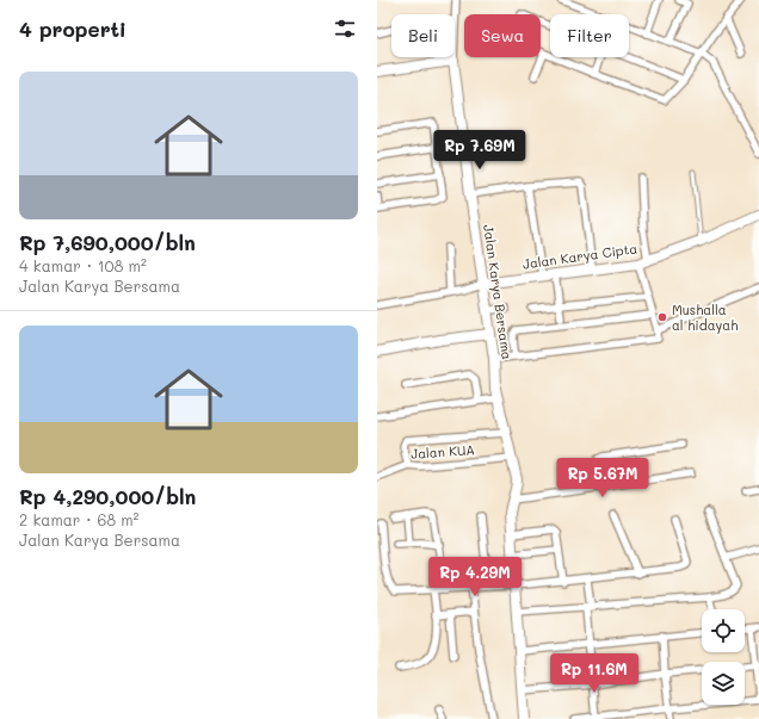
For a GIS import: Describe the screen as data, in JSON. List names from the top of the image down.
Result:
{
  "streets": {
    "street": ["Jalan Karya Cipta", "Jalan Karya Bersama", "Jalan KUA"]
  },
  "crossings": [
    ["Jalan Karya Cipta", "Jalan Karya Bersama"],
    ["Jalan Karya Bersama", "Jalan KUA"]
  ],
  "places": ["Mushalla al hidayah"],
  "page": {
    "heading": "4 properti",
    "chip": ["Beli", "Sewa", "Filter"],
    "list": [
      {
        "name": "Rp 7,690,000/bln",
        "note": "4 kamar · 108 m² · Jalan Karya Bersama"
      },
      {
        "name": "Rp 4,290,000/bln",
        "note": "2 kamar · 68 m² · Jalan Karya Bersama"
      }
    ],
    "price": [
      "Rp 7.69M",
      "Rp 5.67M",
      "Rp 4.29M",
      "Rp 11.6M"
    ]
  }
}
